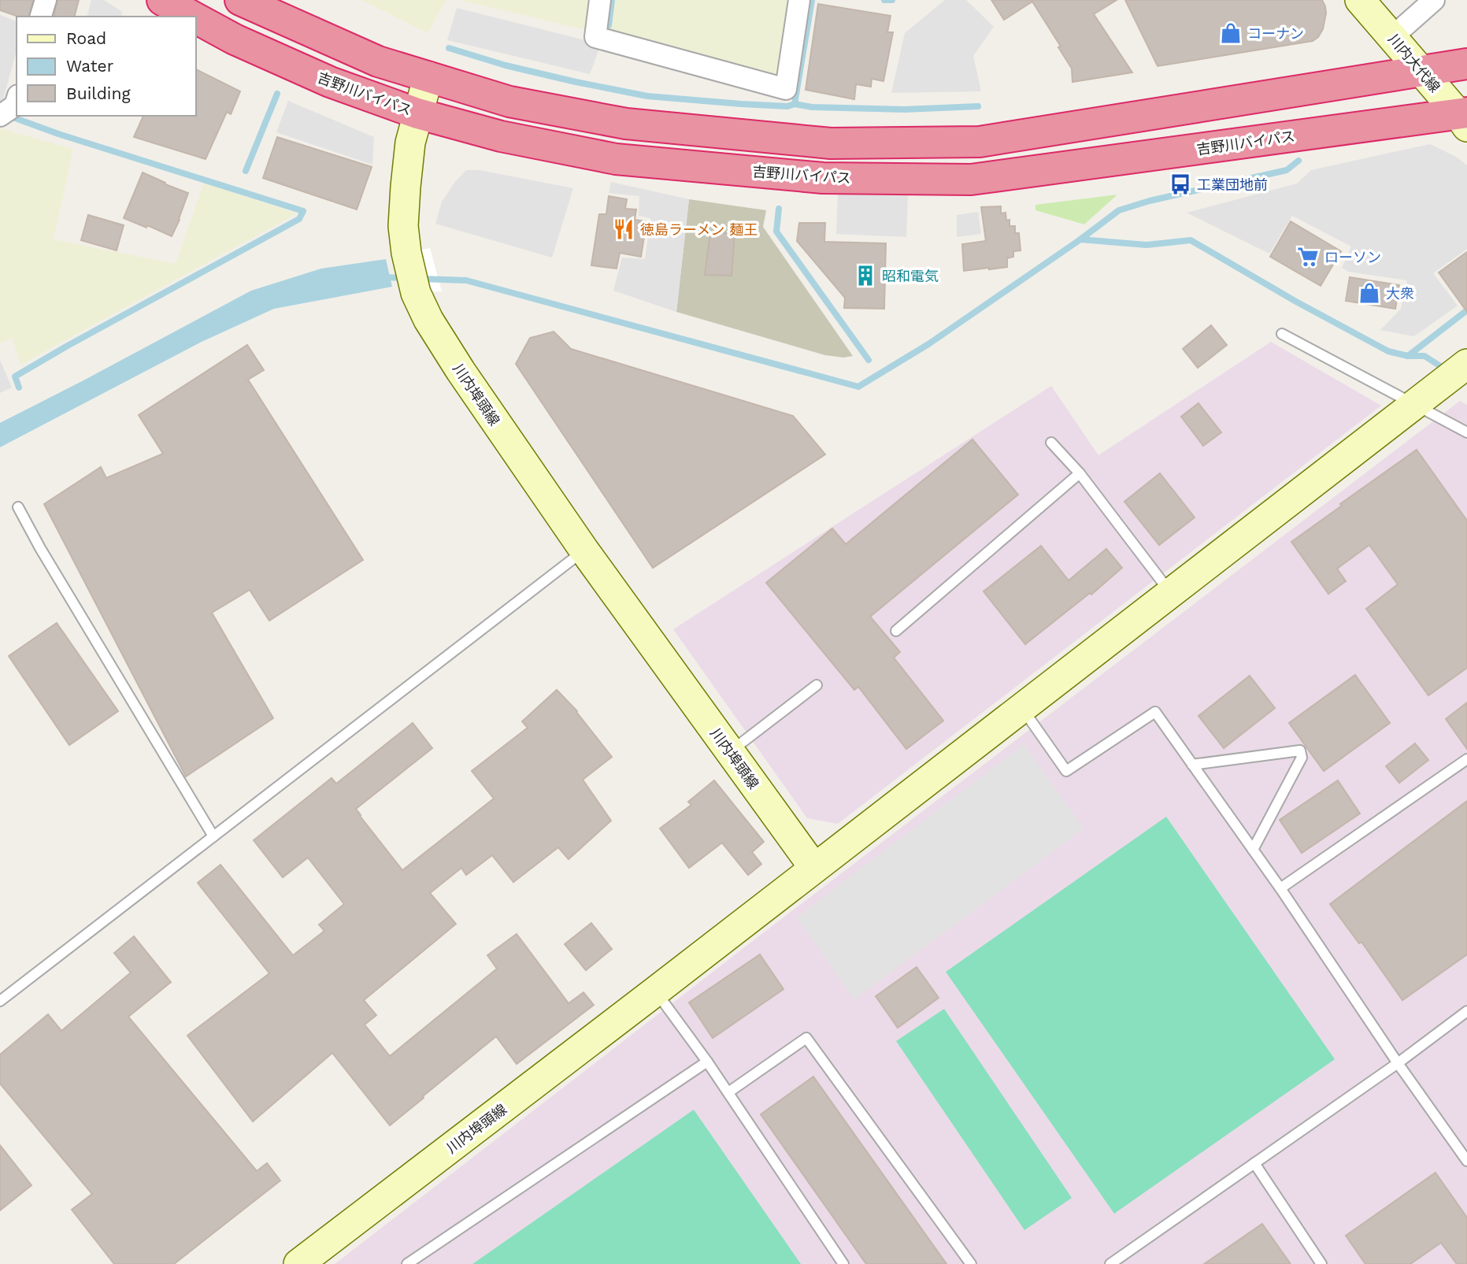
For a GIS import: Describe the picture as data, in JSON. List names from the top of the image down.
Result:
{
  "streets": {
    "highway": ["吉野川バイパス"],
    "main road": ["川内大代線", "川内埠頭線"]
  },
  "crossings": [
    ["川内大代線", "吉野川バイパス"],
    ["吉野川バイパス", "川内埠頭線"]
  ],
  "places": {
    "shop": ["コーナン", "大衆"],
    "bus stop": ["工業団地前"],
    "restaurant": ["徳島ラーメン 麺王"],
    "supermarket": ["ローソン"],
    "building": ["昭和電気"]
  },
  "legend": ["Road", "Water", "Building"]
}
